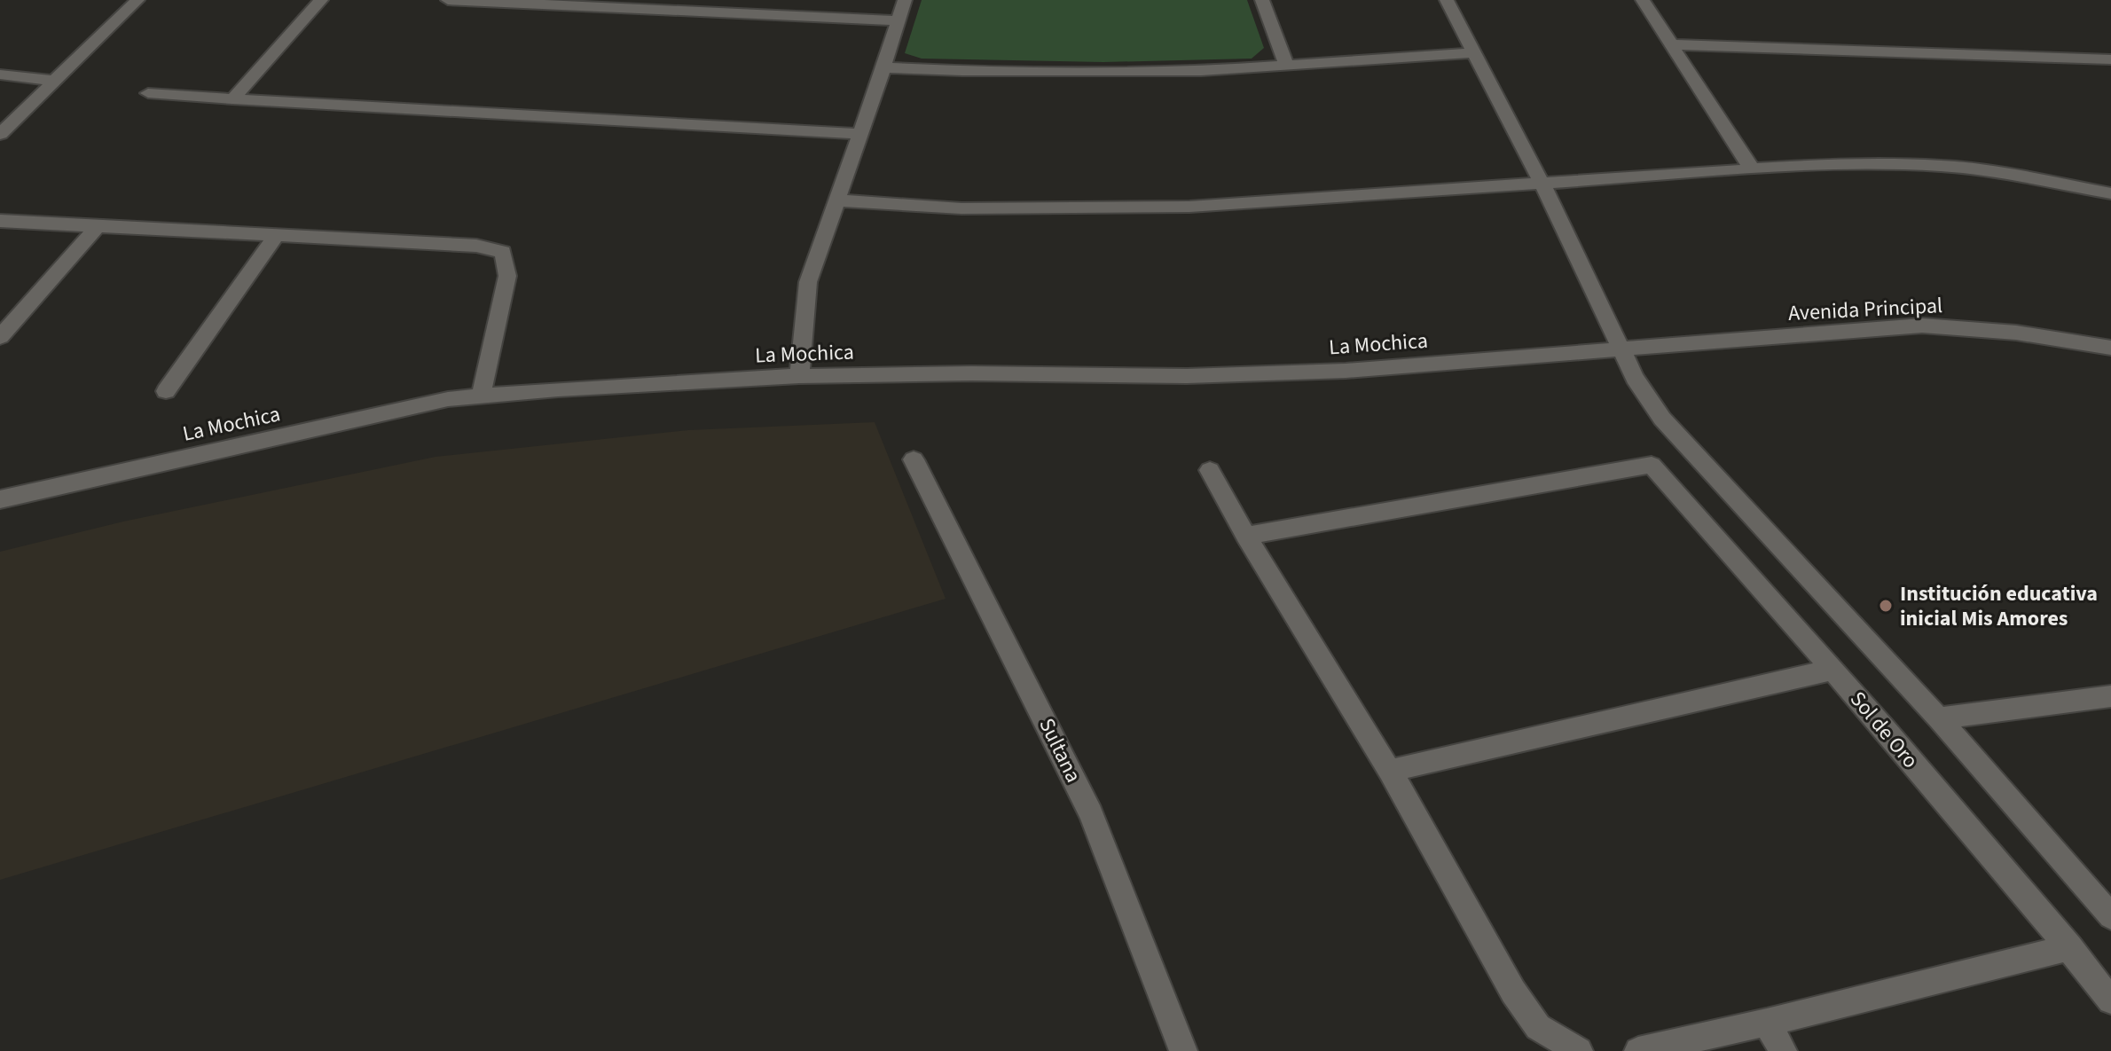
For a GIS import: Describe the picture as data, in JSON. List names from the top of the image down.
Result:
{
  "streets": {
    "street": [
      "Avenida Principal",
      "La Mochica",
      "Sol de Oro",
      "Sultana"
    ]
  },
  "crossings": [
    ["Avenida Principal", "La Mochica"]
  ],
  "places": ["Institución educativa inicial Mis Amores"]
}
